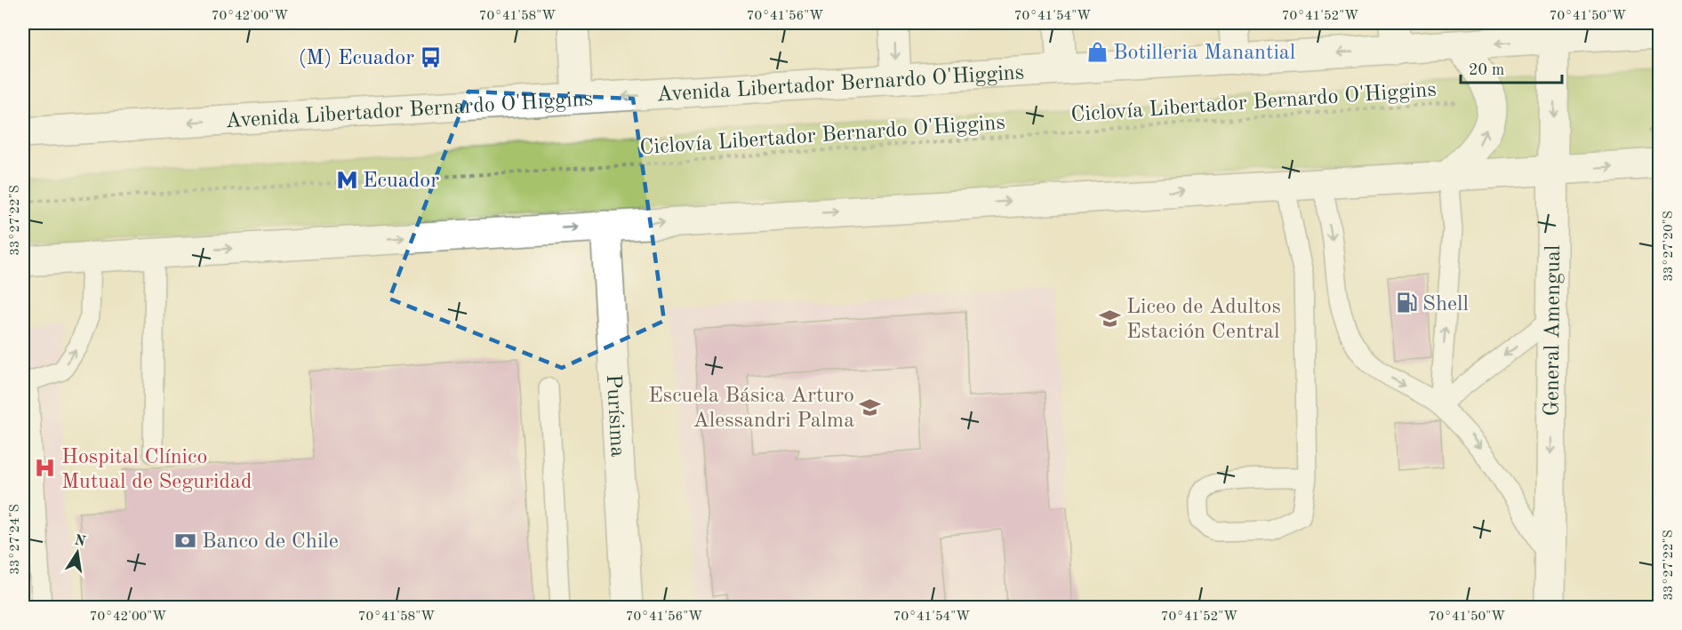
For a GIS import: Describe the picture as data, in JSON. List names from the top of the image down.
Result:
{
  "streets": {
    "main road": ["Avenida Libertador Bernardo O'Higgins", "General Amengual", "Purísima"],
    "path": ["Ciclovía Libertador Bernardo O'Higgins"]
  },
  "crossings": [
    ["Avenida Libertador Bernardo O'Higgins", "General Amengual"]
  ],
  "one_way": ["General Amengual"],
  "places": {
    "shop": ["Botilleria Manantial"],
    "bus stop": ["(M) Ecuador"],
    "metro station": ["Ecuador"],
    "fuel station": ["Shell"],
    "school or university": ["Liceo de Adultos Estación Central", "Escuela Básica Arturo Alessandri Palma"],
    "hospital": ["Hospital Clínico Mutual de Seguridad"],
    "bank": ["Banco de Chile"]
  },
  "scale_bar": "20 m",
  "north": "top",
  "coordinates": [
    "70°42'00\"W",
    "70°41'58\"W",
    "70°41'56\"W",
    "70°41'54\"W",
    "70°41'52\"W",
    "70°41'50\"W",
    "33°27'22\"S",
    "33°27'20\"S",
    "33°27'24\"S"
  ]
}
